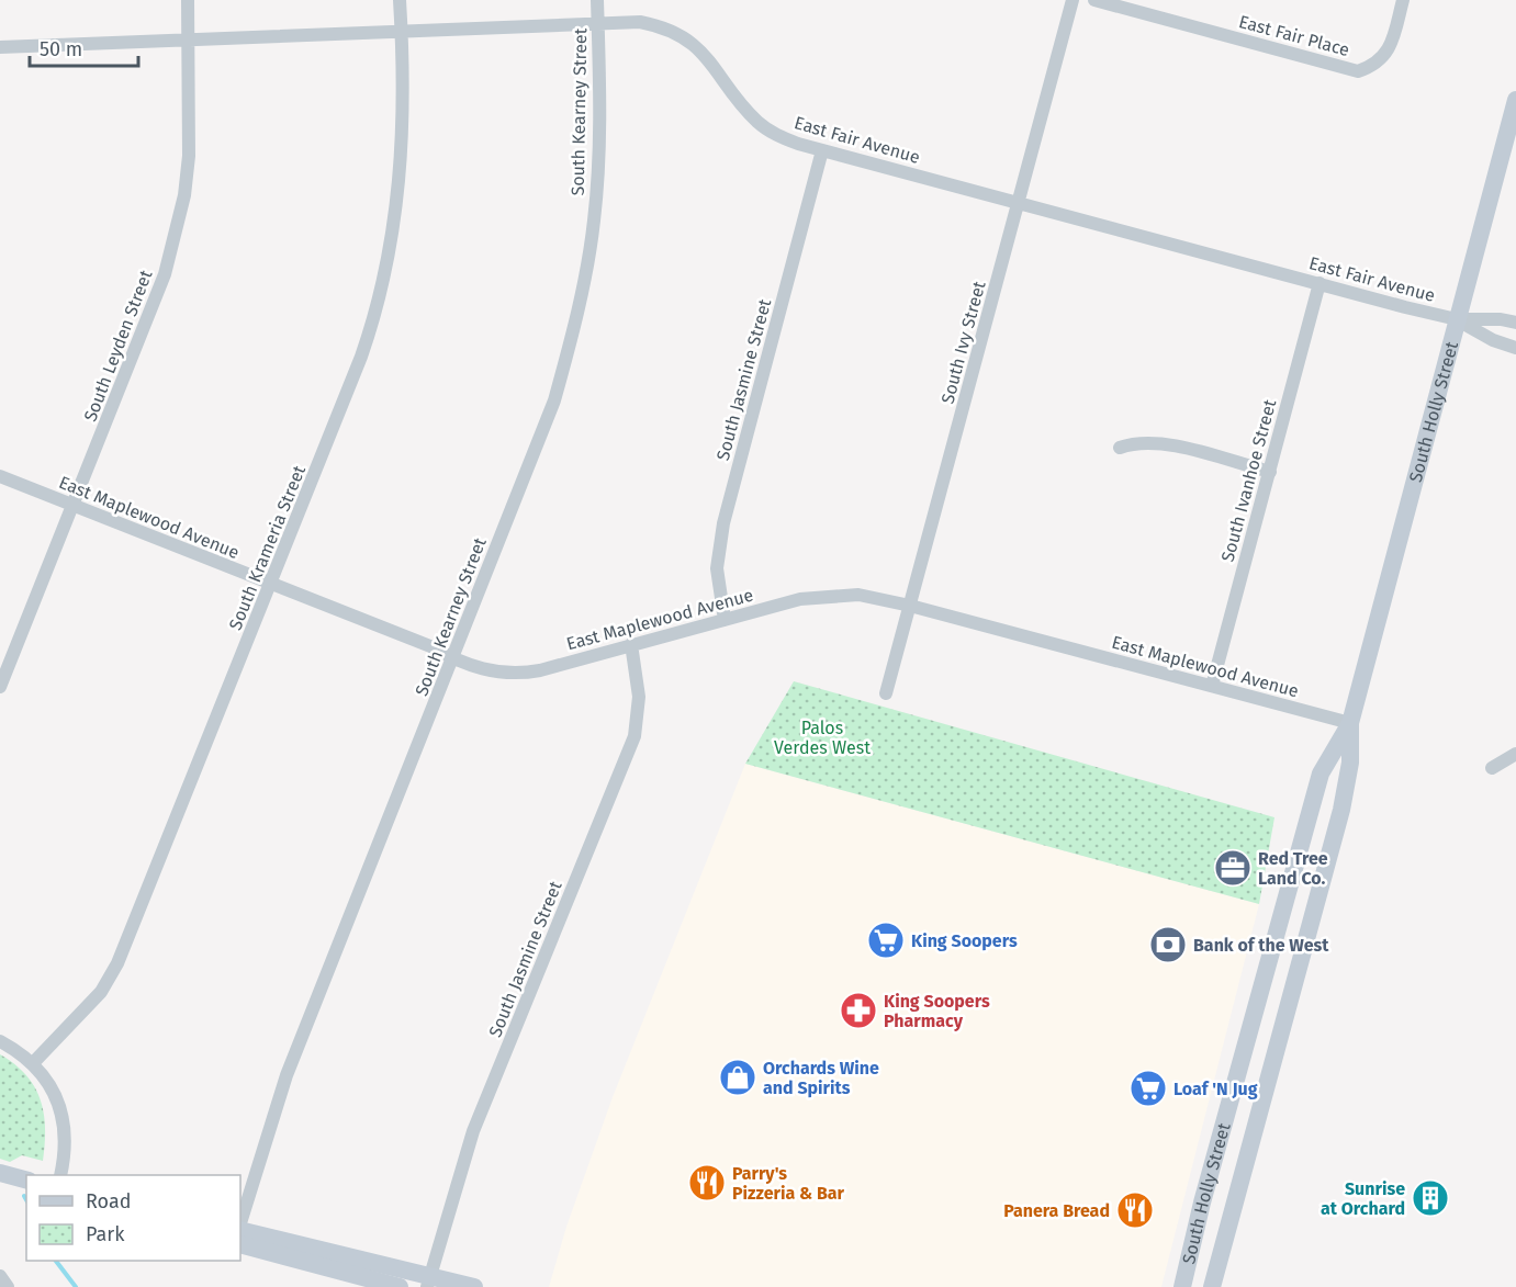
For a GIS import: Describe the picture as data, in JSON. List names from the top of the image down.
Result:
{
  "streets": {
    "main road": ["South Holly Street"],
    "street": [
      "East Fair Place",
      "South Kearney Street",
      "East Fair Avenue",
      "South Ivy Street",
      "South Leyden Street",
      "South Jasmine Street",
      "South Ivanhoe Street",
      "East Maplewood Avenue",
      "South Krameria Street"
    ]
  },
  "crossings": [
    ["South Kearney Street", "East Fair Avenue"],
    ["South Kearney Street", "East Maplewood Avenue"],
    ["East Fair Avenue", "South Ivy Street"],
    ["East Fair Avenue", "South Leyden Street"],
    ["East Fair Avenue", "South Jasmine Street"],
    ["East Fair Avenue", "South Holly Street"],
    ["East Fair Avenue", "South Ivanhoe Street"],
    ["East Fair Avenue", "South Krameria Street"],
    ["South Ivy Street", "East Maplewood Avenue"],
    ["South Leyden Street", "East Maplewood Avenue"],
    ["South Jasmine Street", "East Maplewood Avenue"],
    ["South Holly Street", "East Maplewood Avenue"],
    ["South Ivanhoe Street", "East Maplewood Avenue"],
    ["East Maplewood Avenue", "South Krameria Street"]
  ],
  "parks": ["Palos Verdes West"],
  "places": {
    "office": ["Red Tree Land Co."],
    "supermarket": ["King Soopers", "Loaf 'N Jug"],
    "bank": ["Bank of the West"],
    "pharmacy": ["King Soopers Pharmacy"],
    "shop": ["Orchards Wine and Spirits"],
    "restaurant": ["Parry's Pizzeria & Bar", "Panera Bread"],
    "building": ["Sunrise at Orchard"]
  },
  "legend": ["Road", "Park"],
  "scale_bar": "50 m"
}
